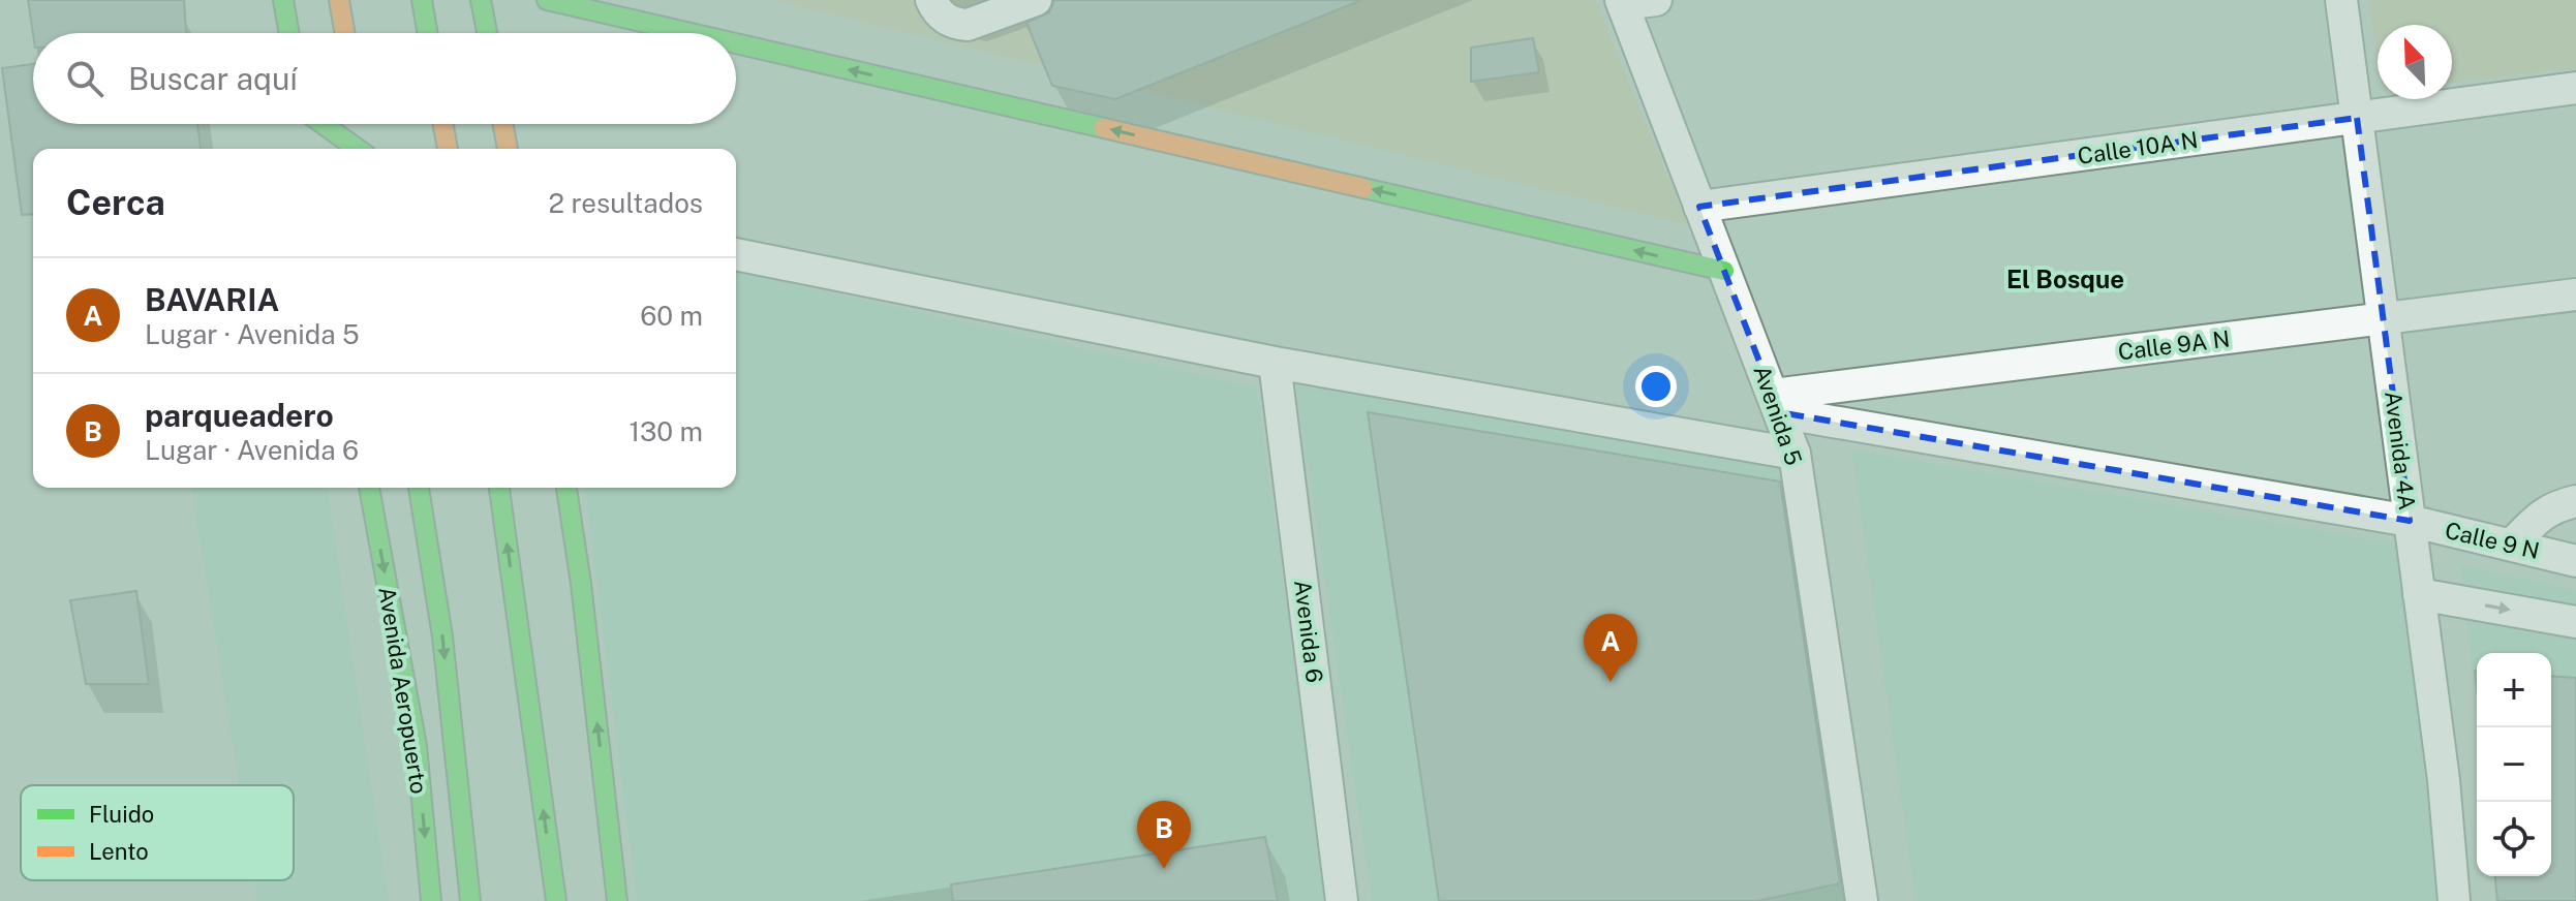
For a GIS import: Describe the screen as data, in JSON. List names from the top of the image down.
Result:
{
  "streets": {
    "street": [
      "Calle 10A N",
      "Calle 9A N",
      "Avenida 5",
      "Avenida 4A",
      "Calle 9 N",
      "Avenida 6",
      "Avenida Aeropuerto"
    ]
  },
  "crossings": [
    ["Calle 10A N", "Avenida 5"],
    ["Calle 10A N", "Avenida 4A"],
    ["Calle 9A N", "Avenida 5"],
    ["Calle 9A N", "Avenida 4A"],
    ["Calle 9A N", "Calle 9 N"],
    ["Avenida 5", "Calle 9 N"],
    ["Avenida 4A", "Calle 9 N"]
  ],
  "districts": ["El Bosque"],
  "legend": ["Fluido", "Lento"],
  "north": "top left",
  "page": {
    "search": "Buscar aquí",
    "heading": ["Cerca", "2 resultados"],
    "list": [
      {
        "mark": "A",
        "name": "BAVARIA",
        "note": "Lugar · Avenida 5",
        "value": "60 m"
      },
      {
        "mark": "B",
        "name": "parqueadero",
        "note": "Lugar · Avenida 6",
        "value": "130 m"
      }
    ],
    "pins": ["A", "B"],
    "map_buttons": ["+", "−"]
  }
}
